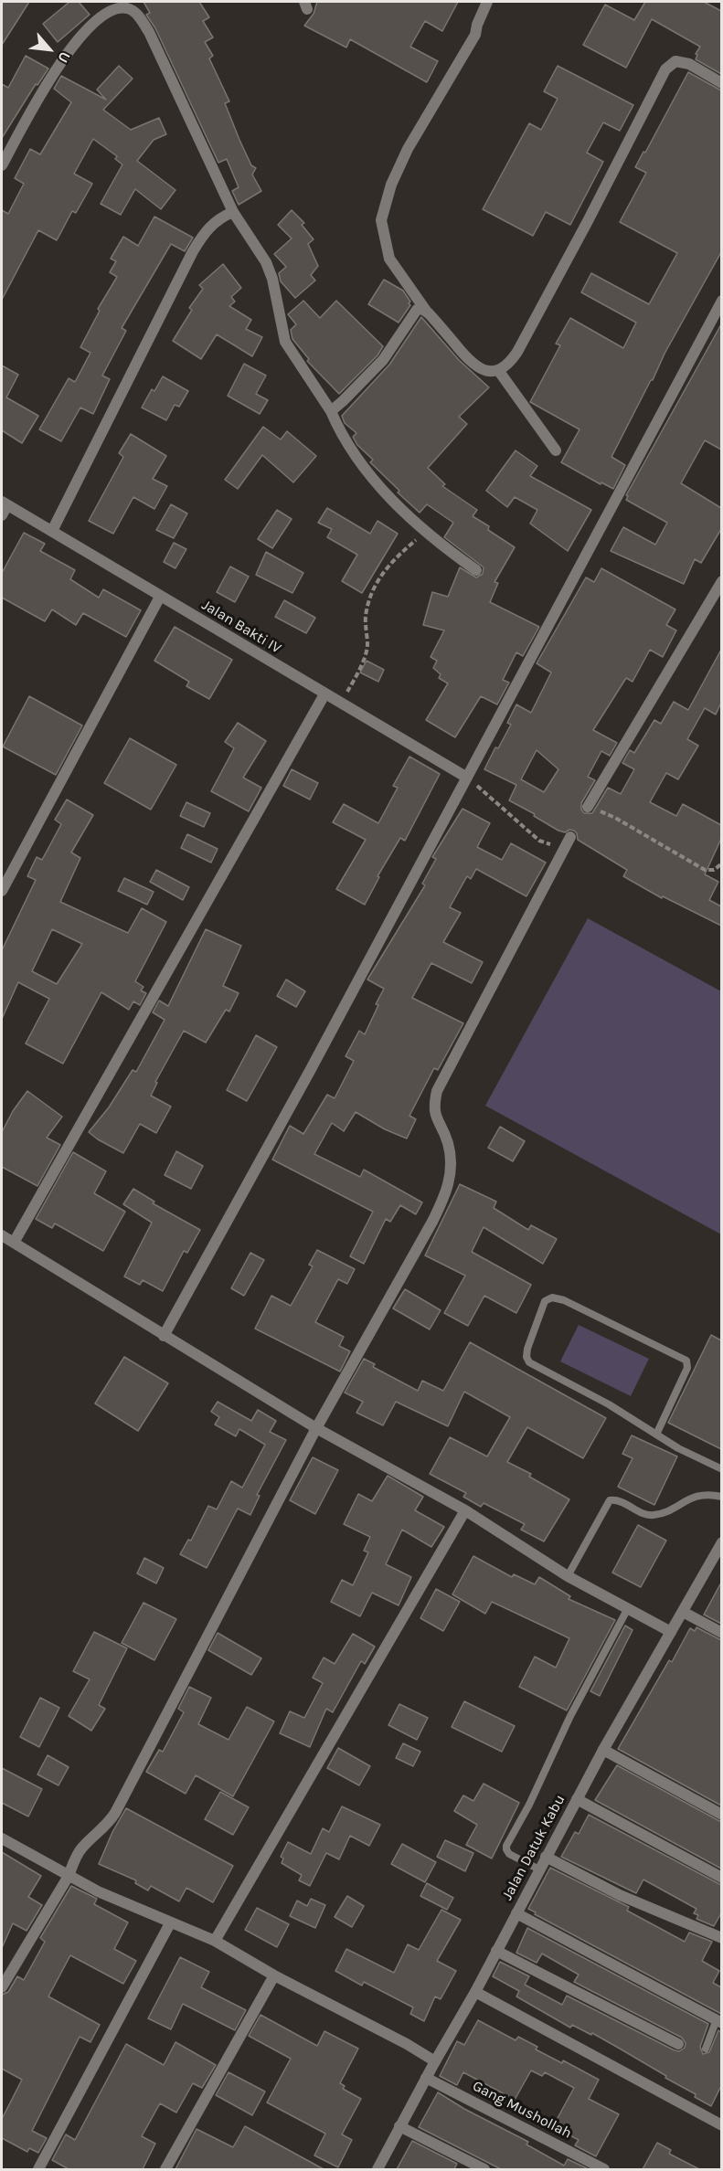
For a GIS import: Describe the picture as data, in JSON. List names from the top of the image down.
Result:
{
  "streets": {
    "street": ["Jalan Bakti IV", "Jalan Datuk Kabu", "Gang Mushollah"]
  },
  "crossings": [
    ["Jalan Datuk Kabu", "Gang Mushollah"]
  ],
  "north": "bottom right"
}
